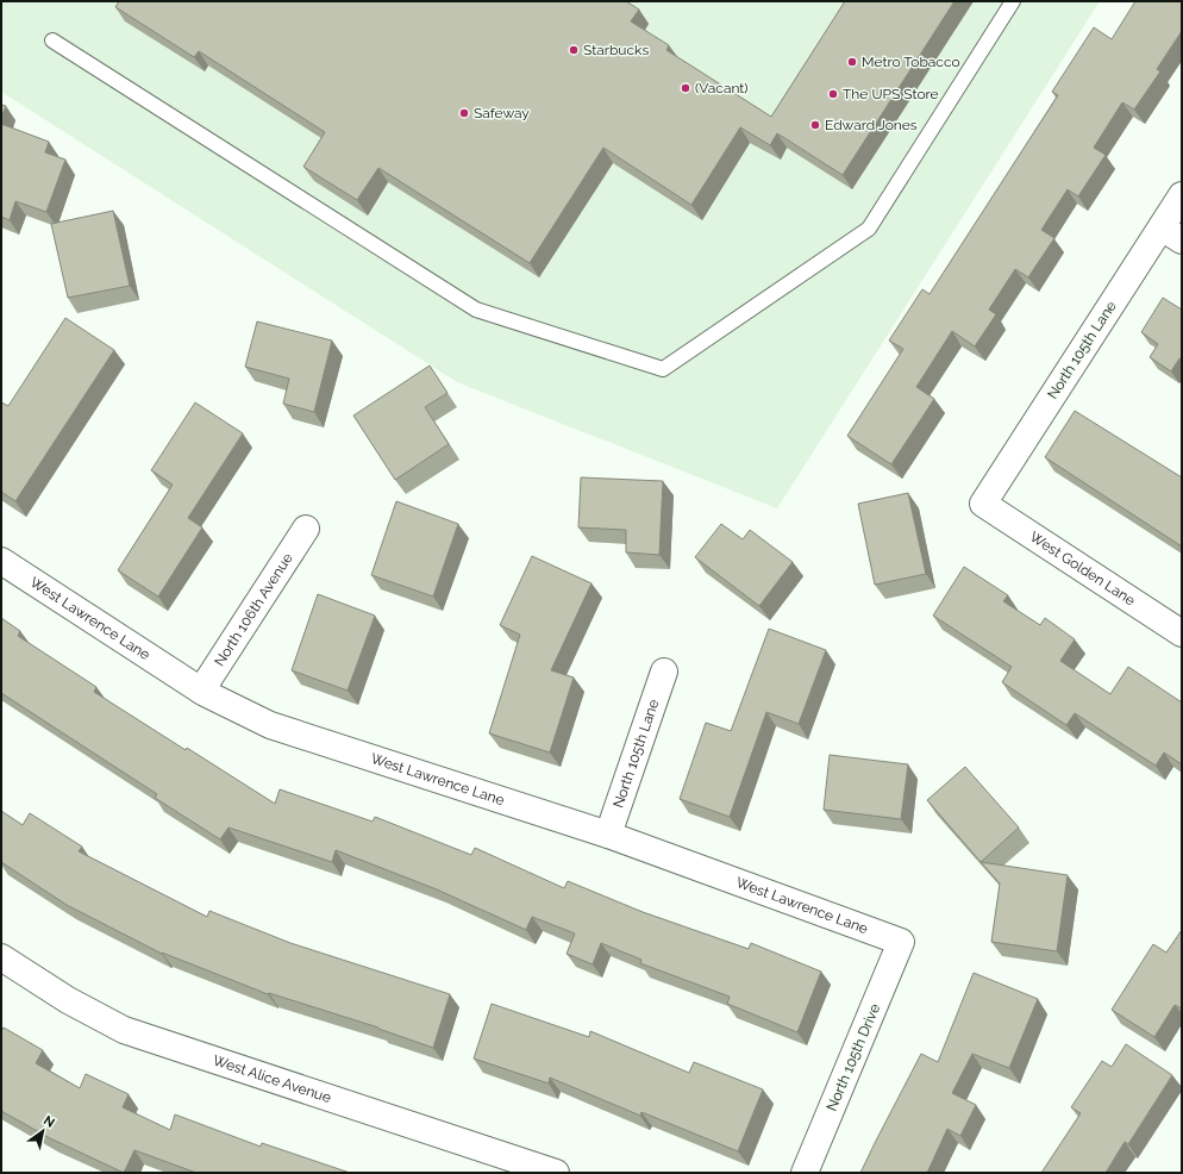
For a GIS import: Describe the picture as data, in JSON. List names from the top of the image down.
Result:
{
  "streets": {
    "street": [
      "North 105th Lane",
      "West Golden Lane",
      "North 106th Avenue",
      "West Lawrence Lane",
      "North 105th Drive",
      "West Alice Avenue"
    ]
  },
  "crossings": [
    ["North 105th Lane", "West Golden Lane"],
    ["North 105th Lane", "West Lawrence Lane"],
    ["North 106th Avenue", "West Lawrence Lane"],
    ["West Lawrence Lane", "North 105th Drive"]
  ],
  "places": [
    "Starbucks",
    "Metro Tobacco",
    "(Vacant)",
    "The UPS Store",
    "Safeway",
    "Edward Jones"
  ],
  "north": "top right"
}
